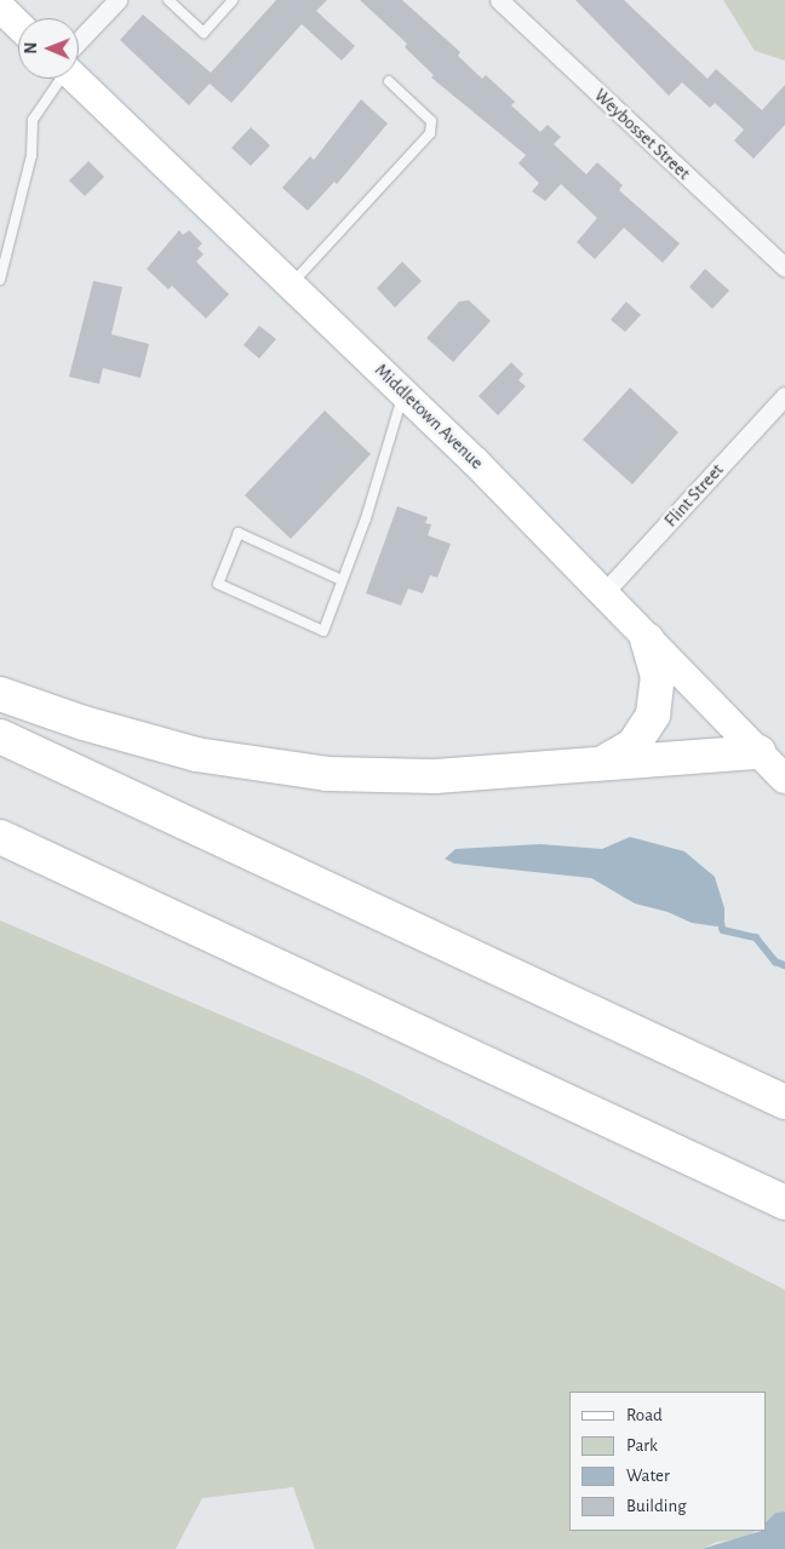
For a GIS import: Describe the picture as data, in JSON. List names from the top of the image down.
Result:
{
  "streets": {
    "main road": ["Middletown Avenue"],
    "street": ["Weybosset Street", "Flint Street"]
  },
  "crossings": [
    ["Middletown Avenue", "Flint Street"]
  ],
  "legend": [
    "Road",
    "Park",
    "Water",
    "Building"
  ],
  "north": "left"
}
